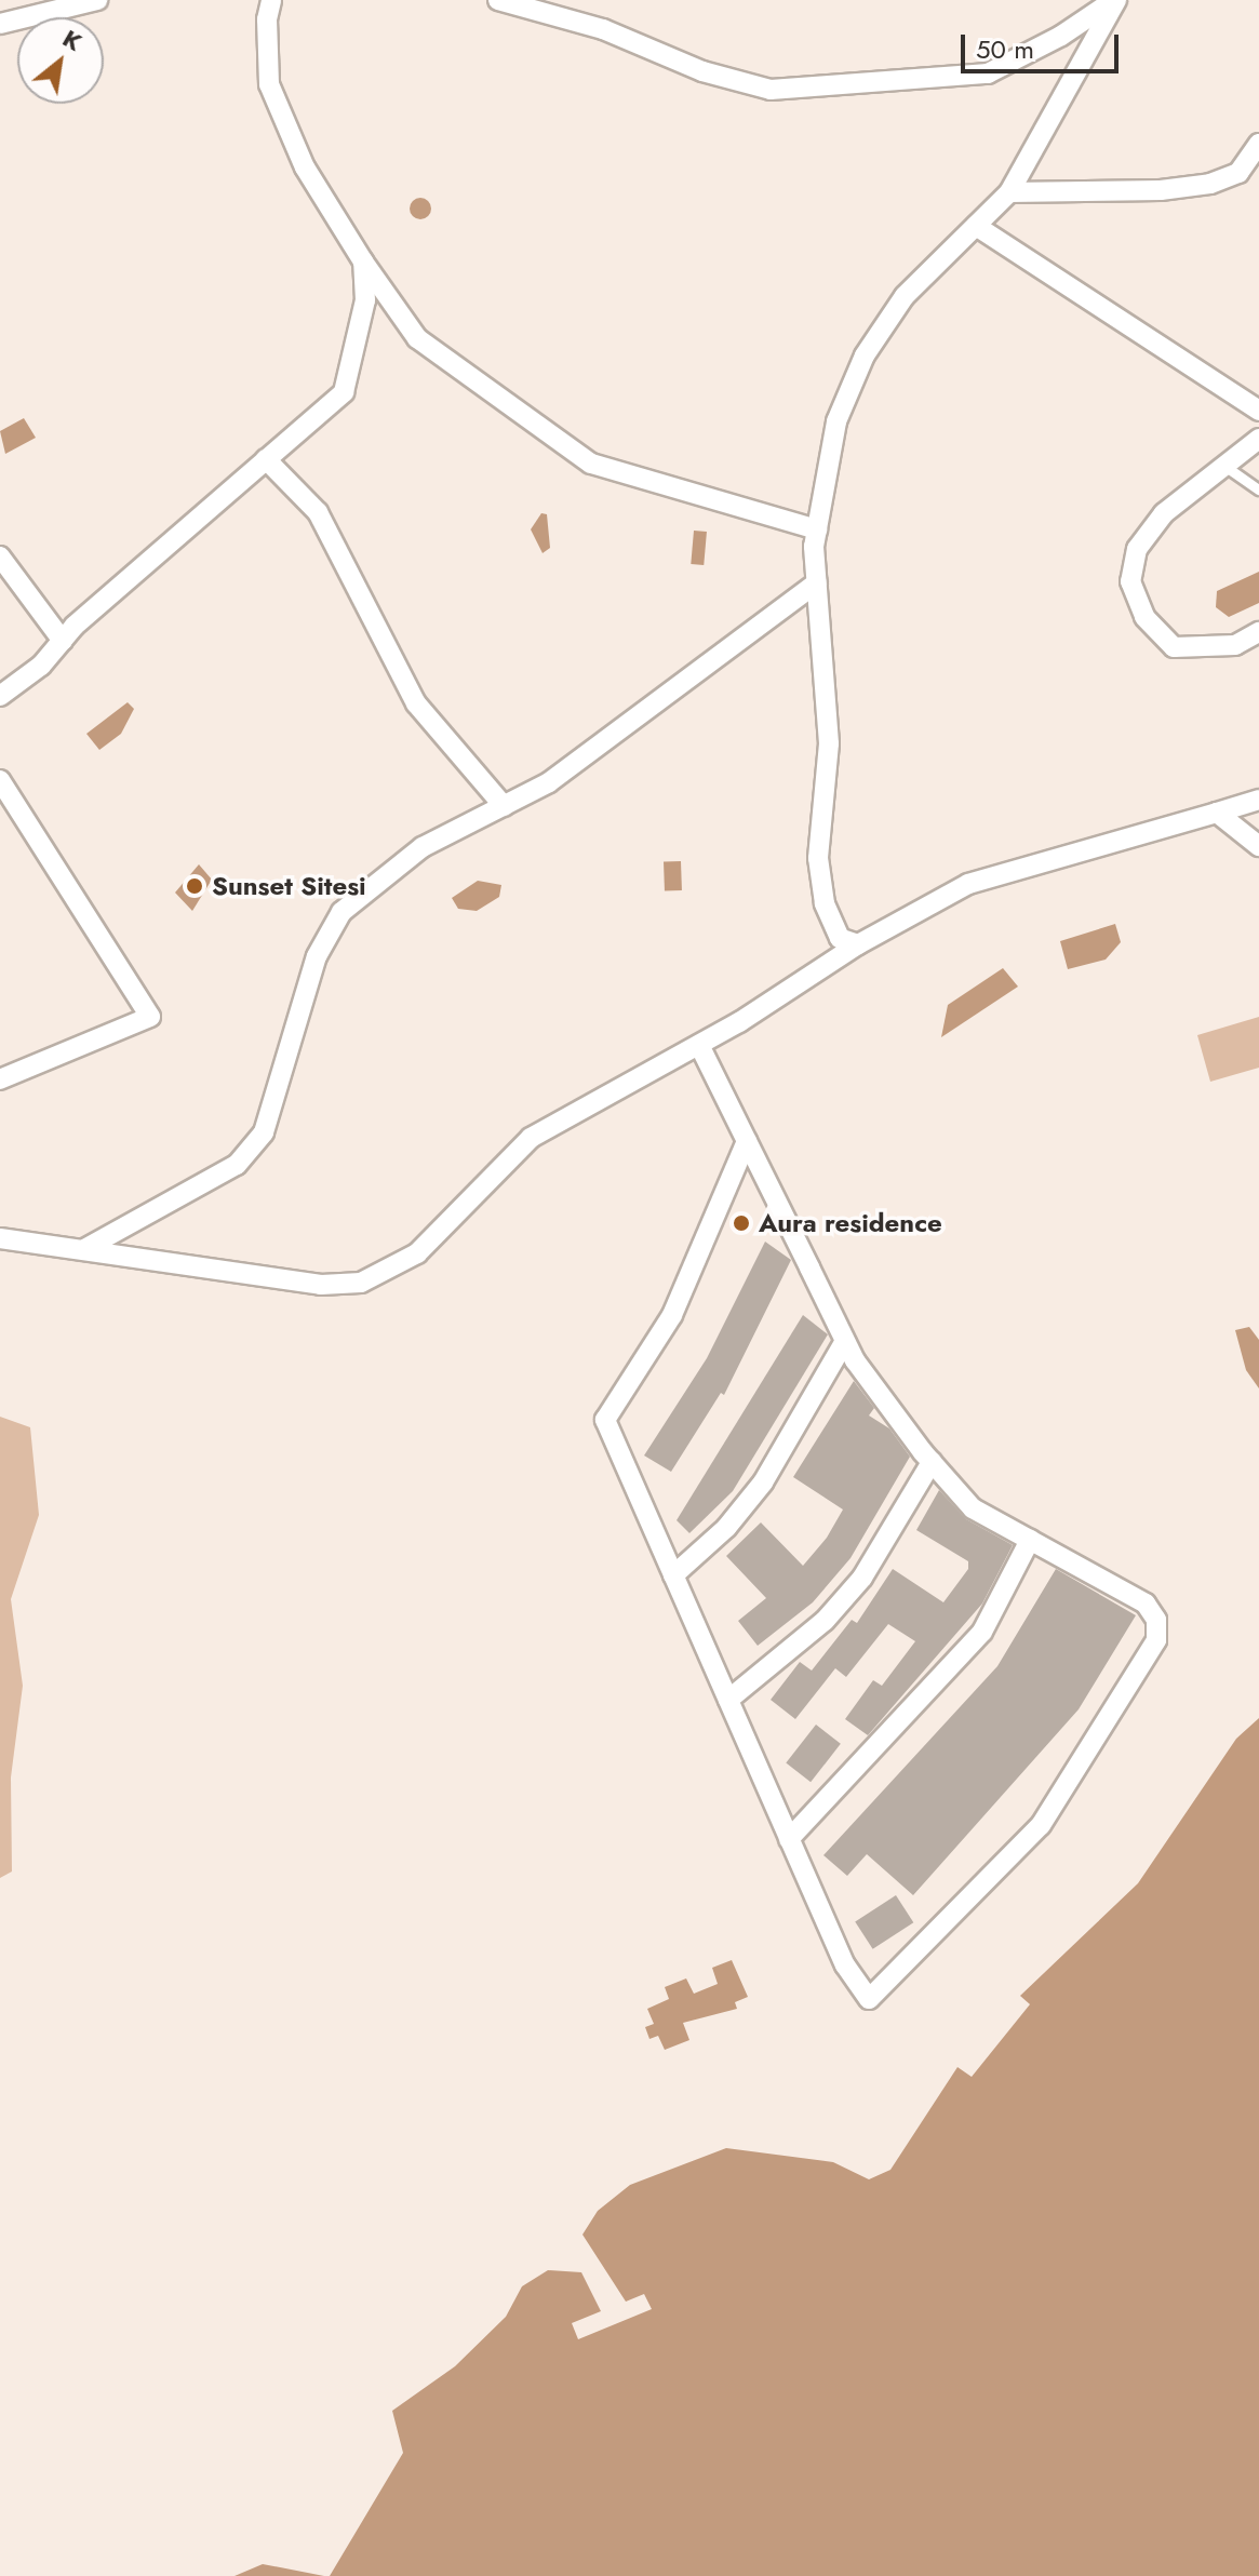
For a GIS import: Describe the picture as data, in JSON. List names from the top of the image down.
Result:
{
  "places": ["Sunset Sitesi", "Aura residence"],
  "scale_bar": "50 m",
  "north": "top right"
}
